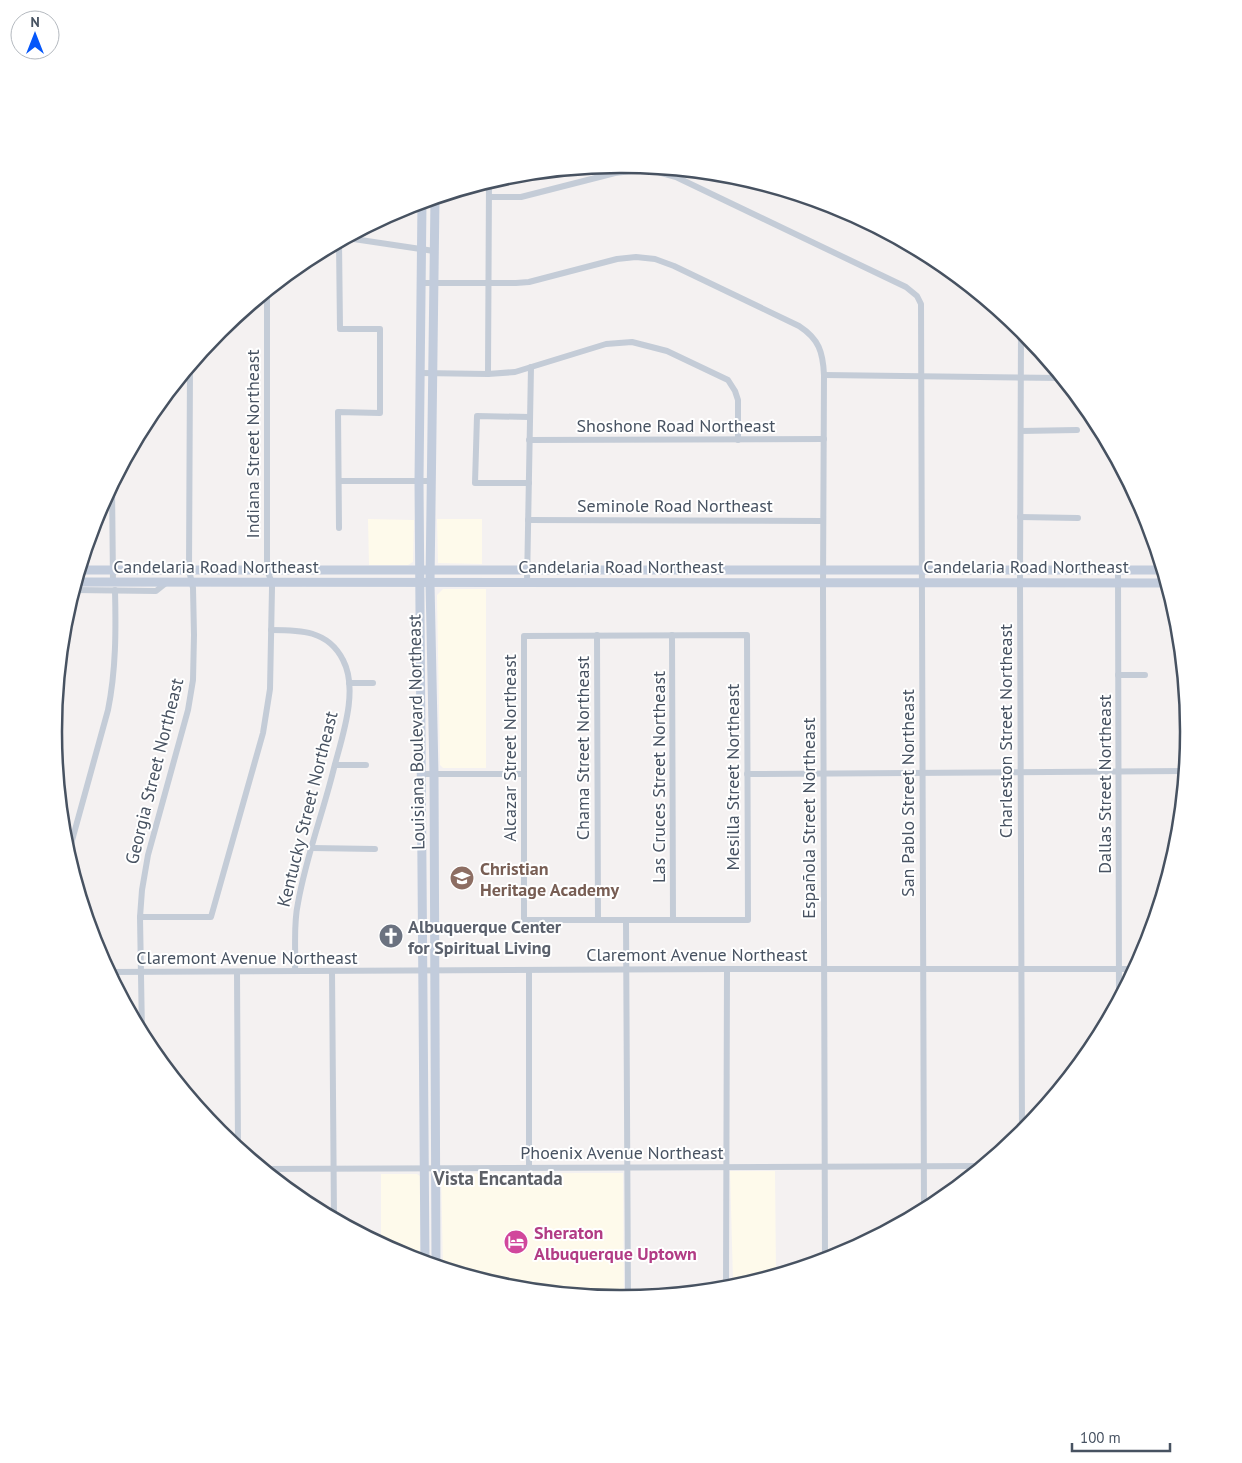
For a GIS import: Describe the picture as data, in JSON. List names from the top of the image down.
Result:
{
  "streets": {
    "main road": ["Candelaria Road Northeast", "Louisiana Boulevard Northeast"],
    "street": [
      "Shoshone Road Northeast",
      "Indiana Street Northeast",
      "Seminole Road Northeast",
      "Charleston Street Northeast",
      "Alcazar Street Northeast",
      "Chama Street Northeast",
      "Georgia Street Northeast",
      "Las Cruces Street Northeast",
      "Mesilla Street Northeast",
      "Dallas Street Northeast",
      "San Pablo Street Northeast",
      "Kentucky Street Northeast",
      "Española Street Northeast",
      "Claremont Avenue Northeast",
      "Phoenix Avenue Northeast"
    ]
  },
  "crossings": [
    ["Shoshone Road Northeast", "Española Street Northeast"],
    ["Indiana Street Northeast", "Candelaria Road Northeast"],
    ["Indiana Street Northeast", "Georgia Street Northeast"],
    ["Indiana Street Northeast", "Kentucky Street Northeast"],
    ["Seminole Road Northeast", "Española Street Northeast"],
    ["Candelaria Road Northeast", "Charleston Street Northeast"],
    ["Candelaria Road Northeast", "Louisiana Boulevard Northeast"],
    ["Candelaria Road Northeast", "Georgia Street Northeast"],
    ["Candelaria Road Northeast", "Dallas Street Northeast"],
    ["Candelaria Road Northeast", "San Pablo Street Northeast"],
    ["Candelaria Road Northeast", "Española Street Northeast"],
    ["Charleston Street Northeast", "Claremont Avenue Northeast"],
    ["Louisiana Boulevard Northeast", "Española Street Northeast"],
    ["Louisiana Boulevard Northeast", "Claremont Avenue Northeast"],
    ["Louisiana Boulevard Northeast", "Phoenix Avenue Northeast"],
    ["Alcazar Street Northeast", "Chama Street Northeast"],
    ["Georgia Street Northeast", "Claremont Avenue Northeast"],
    ["Las Cruces Street Northeast", "Mesilla Street Northeast"],
    ["Dallas Street Northeast", "Claremont Avenue Northeast"],
    ["San Pablo Street Northeast", "Claremont Avenue Northeast"],
    ["San Pablo Street Northeast", "Phoenix Avenue Northeast"],
    ["Kentucky Street Northeast", "Claremont Avenue Northeast"],
    ["Española Street Northeast", "Claremont Avenue Northeast"],
    ["Española Street Northeast", "Phoenix Avenue Northeast"]
  ],
  "districts": ["Vista Encantada"],
  "places": {
    "school or university": ["Christian Heritage Academy"],
    "church": ["Albuquerque Center for Spiritual Living"],
    "hotel": ["Sheraton Albuquerque Uptown"]
  },
  "scale_bar": "100 m",
  "north": "top"
}
